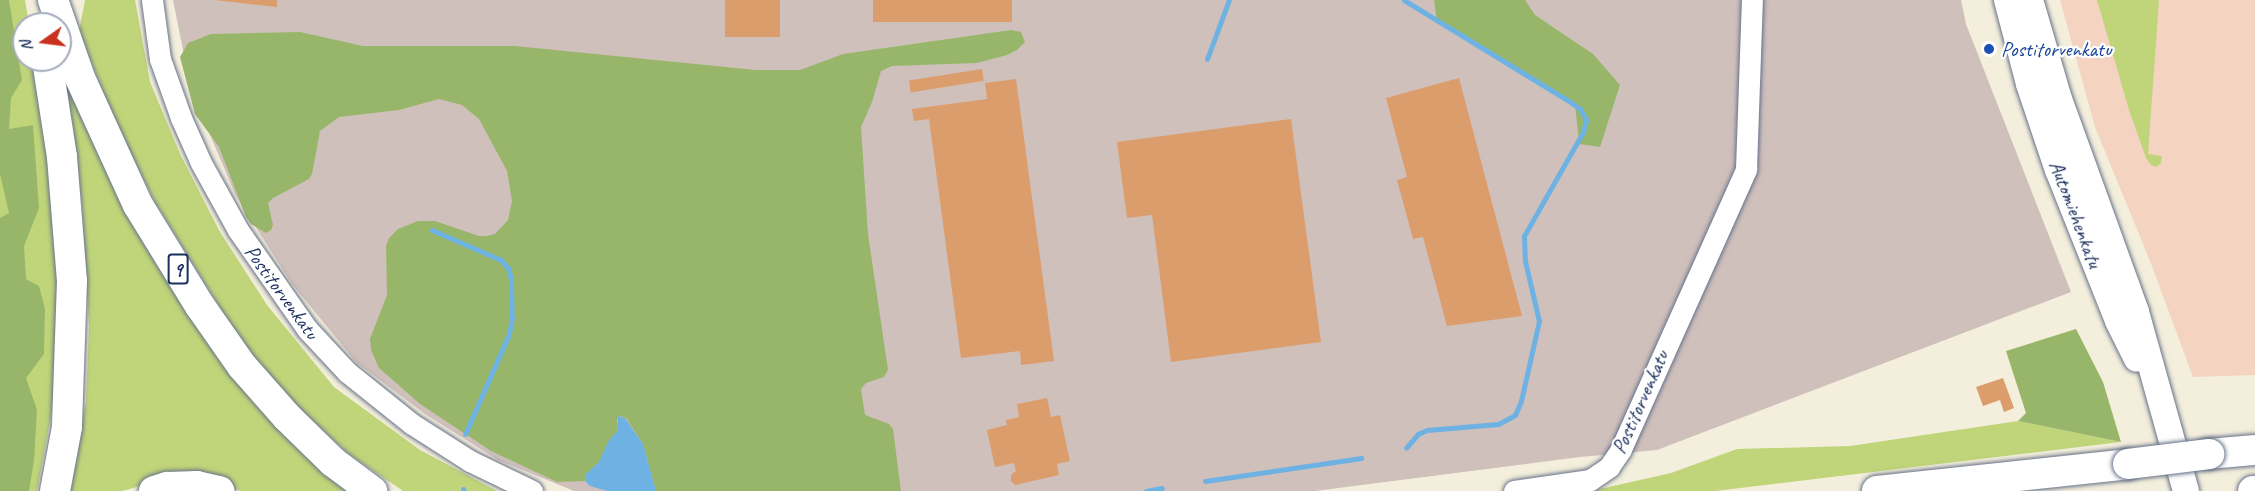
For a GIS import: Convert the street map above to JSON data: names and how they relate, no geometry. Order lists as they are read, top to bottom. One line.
{"streets":{"highway":["9"],"main road":["Automiehenkatu"],"street":["Postitorvenkatu"]},"places":["Postitorvenkatu"],"north":"left"}
